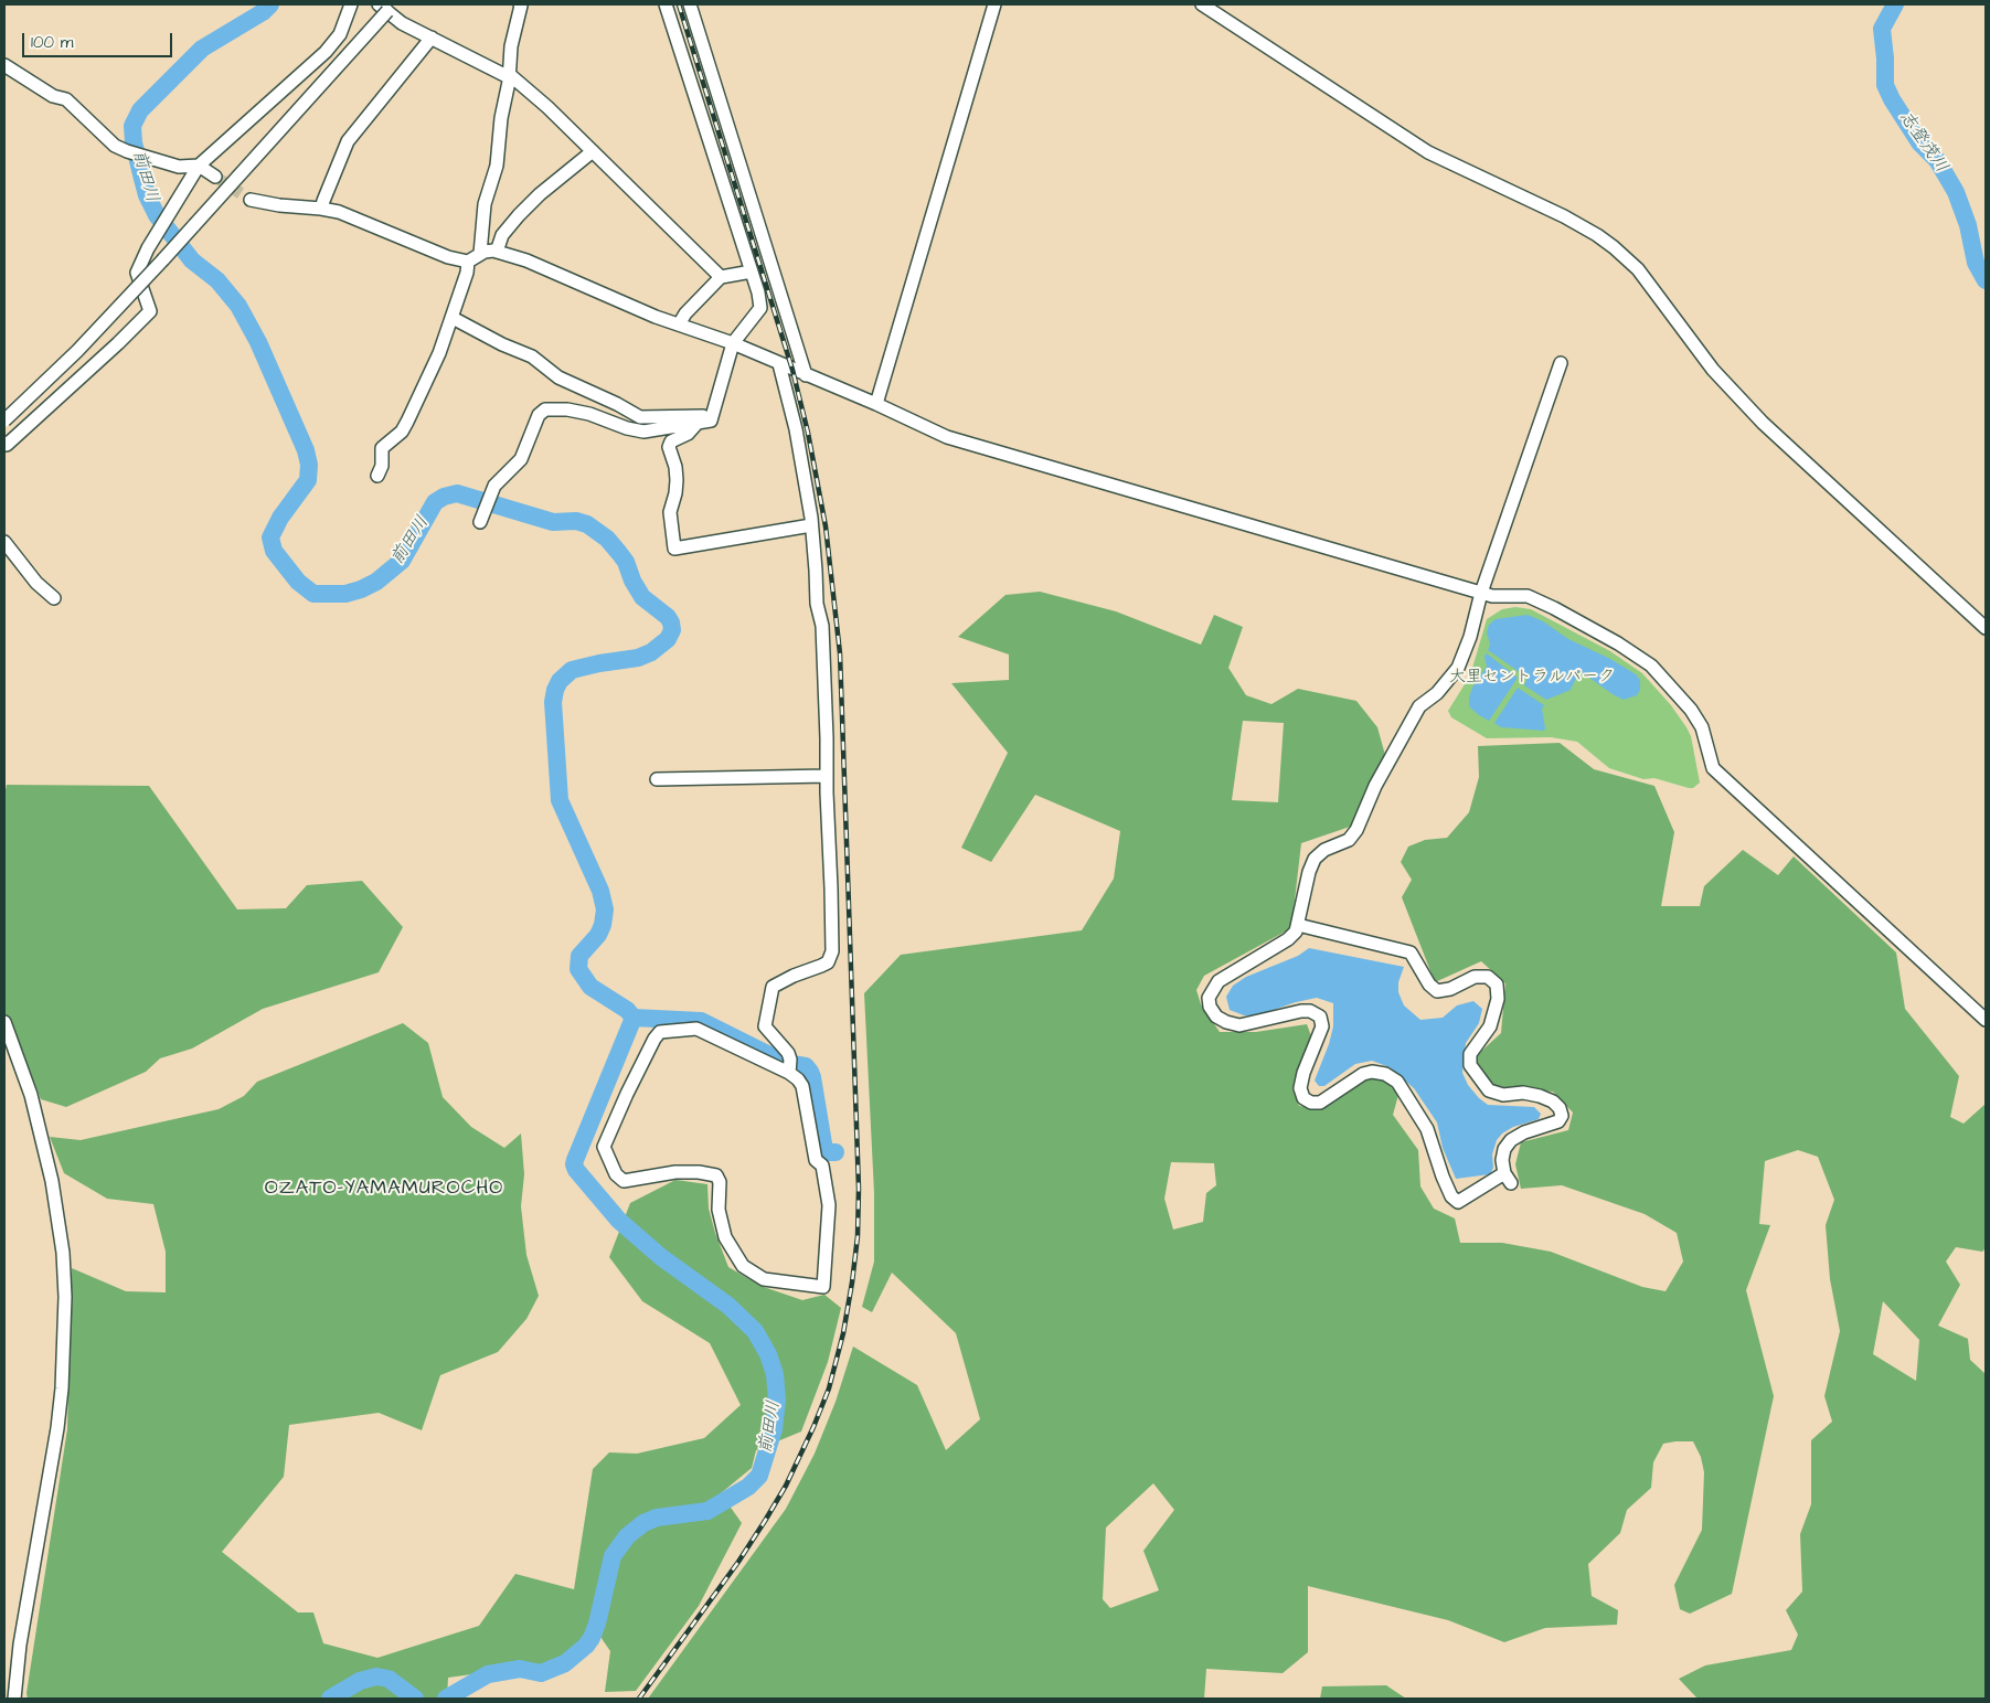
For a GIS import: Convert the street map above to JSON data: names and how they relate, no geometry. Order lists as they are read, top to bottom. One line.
{"districts":["OZATO-YAMAMUROCHO"],"water":["志登茂川","前田川"],"parks":["大里セントラルパーク"],"scale_bar":"100 m"}
